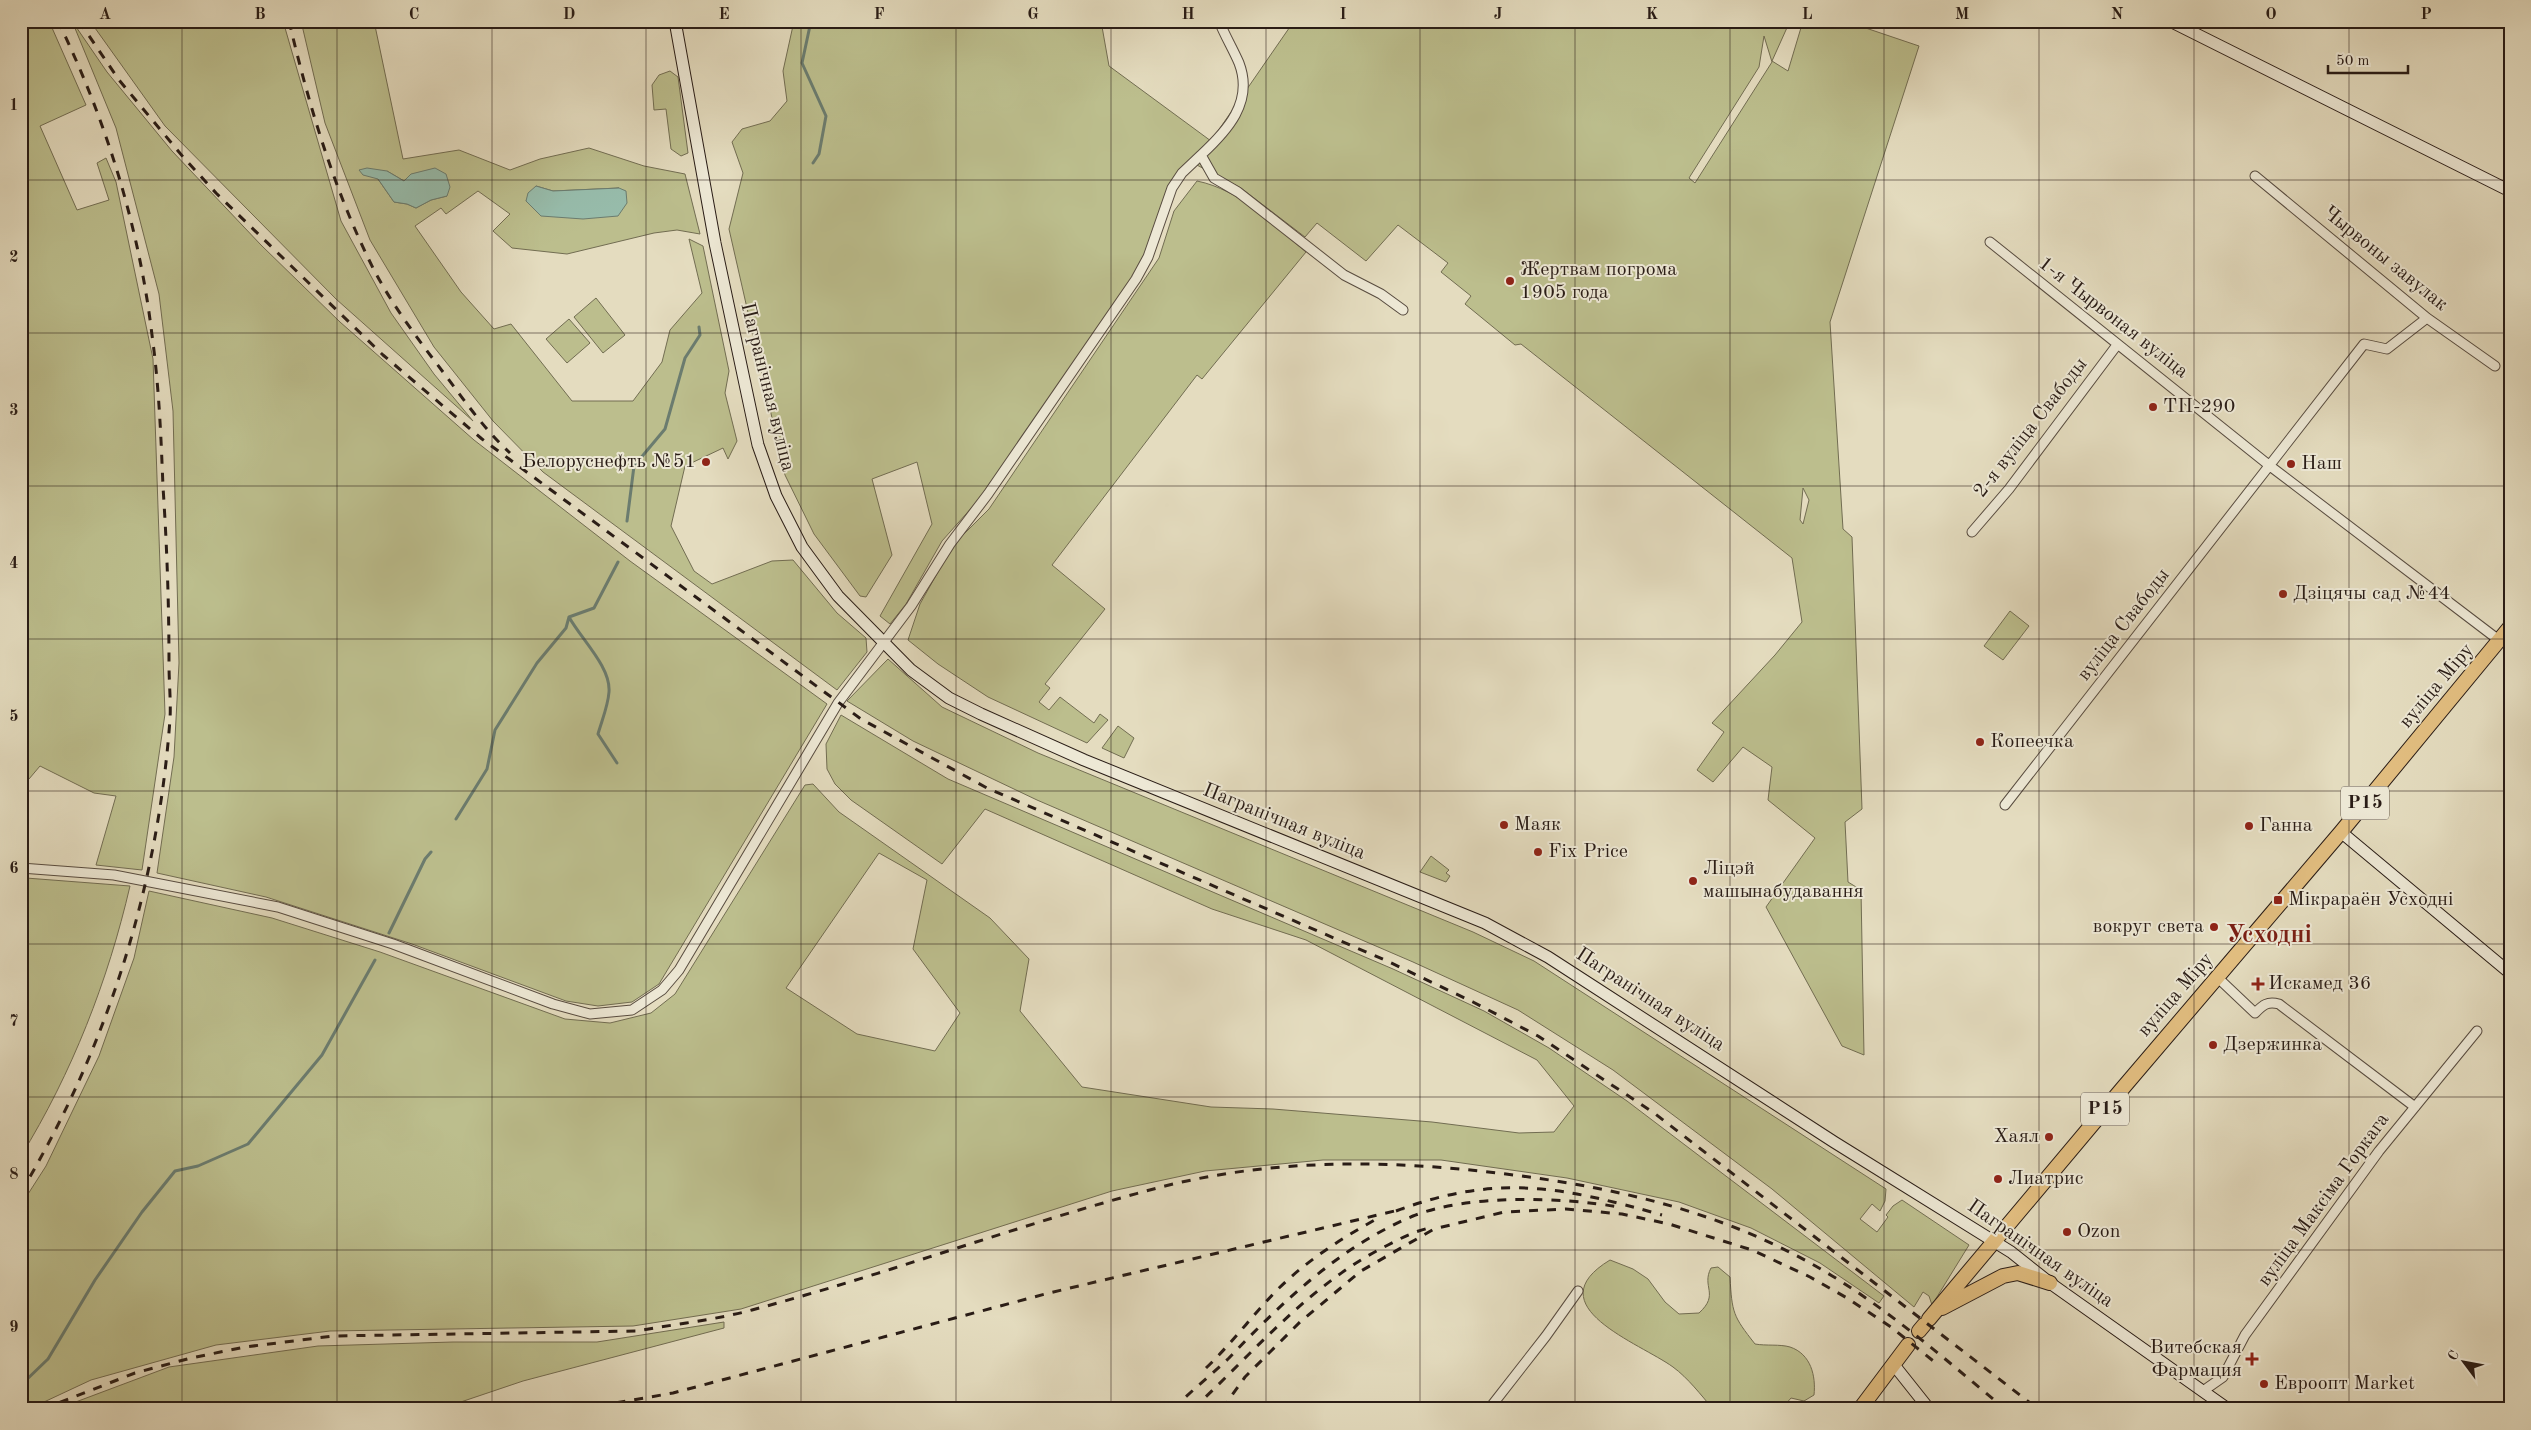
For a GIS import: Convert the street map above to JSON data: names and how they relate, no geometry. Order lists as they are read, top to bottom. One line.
{"streets":{"main road":["вуліца Міру","Р15"],"street":["Чырвоны завулак","1-я Чырвоная вуліца","Пагранічная вуліца","2-я вуліца Свабоды","вуліца Свабоды","вуліца Максіма Горкага"]},"crossings":[["Чырвоны завулак","вуліца Свабоды"],["1-я Чырвоная вуліца","2-я вуліца Свабоды"],["1-я Чырвоная вуліца","вуліца Свабоды"],["1-я Чырвоная вуліца","вуліца Міру"],["Пагранічная вуліца","вуліца Міру"],["Пагранічная вуліца","вуліца Максіма Горкага"]],"districts":["Усходні"],"places":{"other":["Жертвам погрома 1905 года","ТП-290","Белоруснефть №51","Наш","Дзіцячы сад №44","Копеечка","Маяк","Ганна","Fix Price","Ліцэй машынабудавання","вокруг света","Дзержинка","Хаял","Лиатрис","Ozon","Евроопт Market"],"transit":["Мікрараён Усходні"],"health":["Искамед 36","Витебская Фармация"]},"scale_bar":"50 m","north":"top left","grid":{"columns":["A","B","C","D","E","F","G","H","I","J","K","L","M","N","O","P"],"rows":["1","2","3","4","5","6","7","8","9"]}}
